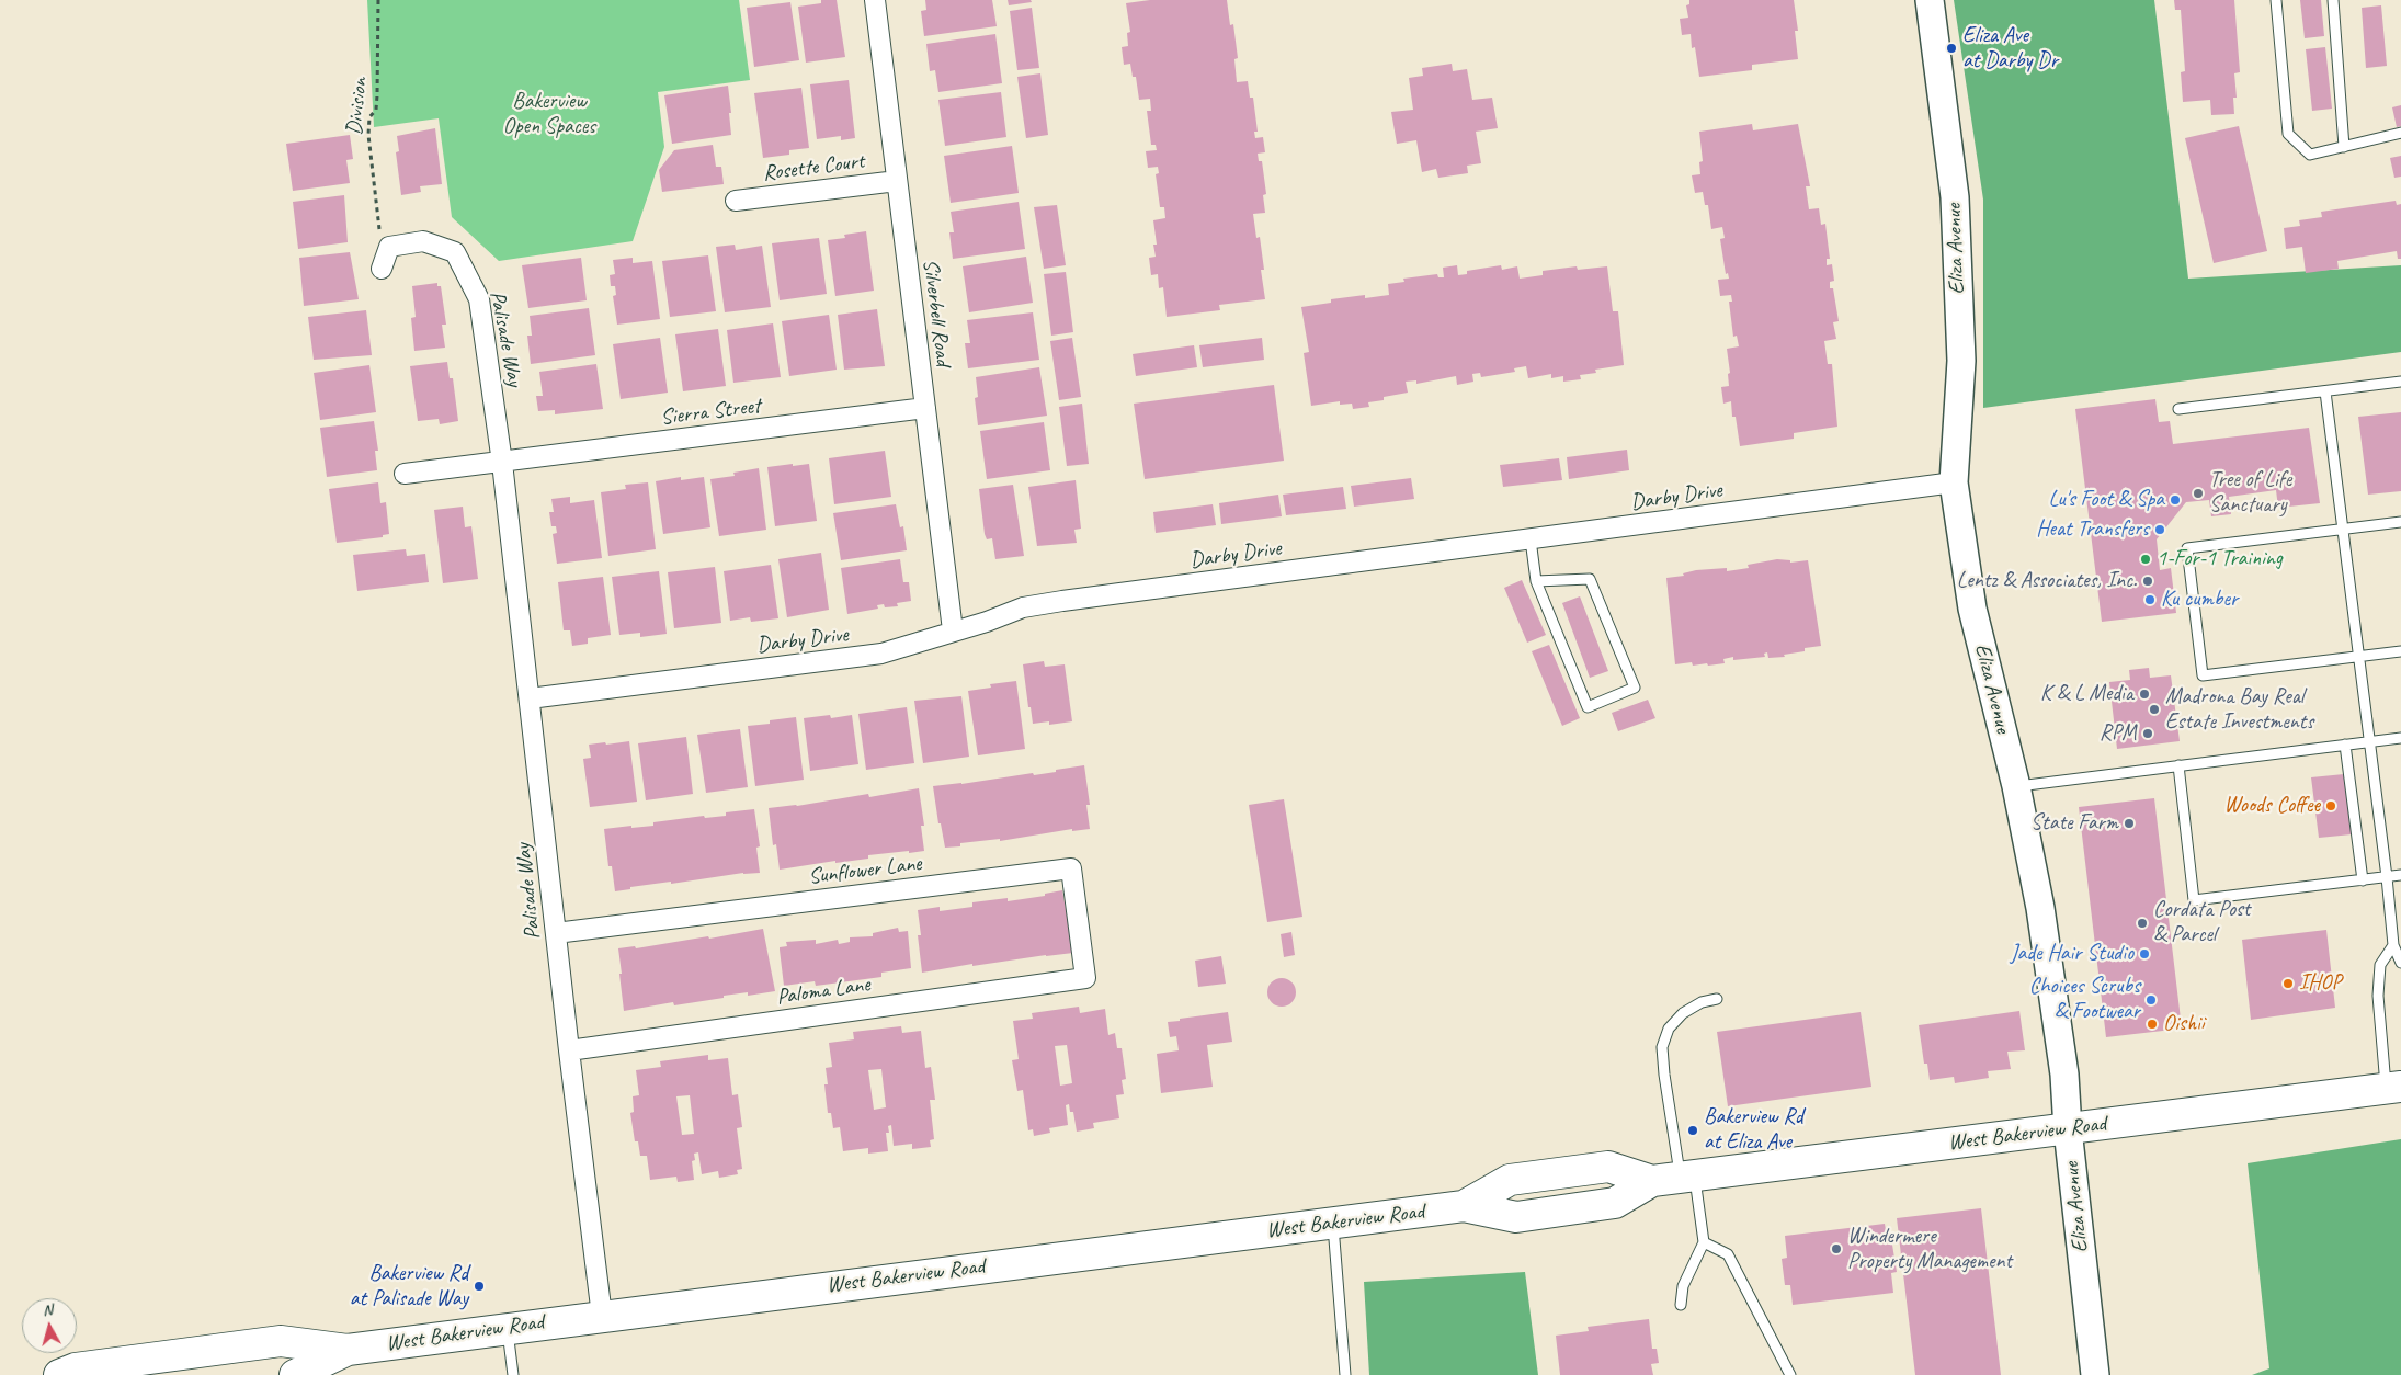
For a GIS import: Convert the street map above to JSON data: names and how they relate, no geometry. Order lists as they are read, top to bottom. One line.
{"streets":{"main road":["West Bakerview Road"],"street":["Rosette Court","Eliza Avenue","Silverbell Road","Palisade Way","Sierra Street","Darby Drive","Sunflower Lane","Paloma Lane"],"path":["Division"]},"crossings":[["Division","Palisade Way"],["Rosette Court","Silverbell Road"],["Eliza Avenue","Darby Drive"],["Eliza Avenue","West Bakerview Road"],["Silverbell Road","Sierra Street"],["Silverbell Road","Darby Drive"],["Palisade Way","Sierra Street"],["Palisade Way","Darby Drive"],["Palisade Way","Sunflower Lane"],["Palisade Way","Paloma Lane"],["Palisade Way","West Bakerview Road"],["Sunflower Lane","Paloma Lane"]],"parks":["Bakerview Open Spaces"],"places":["Eliza Ave at Darby Dr","Tree of Life Sanctuary","Lu's Foot & Spa","Heat Transfers","1-For-1 Training","Lentz & Associates, Inc.","Ku cumber","K & L Media","Madrona Bay Real Estate Investments","RPM","Woods Coffee","State Farm","Cordata Post & Parcel","Jade Hair Studio","IHOP","Choices Scrubs & Footwear","Oishii","Bakerview Rd at Eliza Ave","Windermere Property Management","Bakerview Rd at Palisade Way"],"north":"top"}
